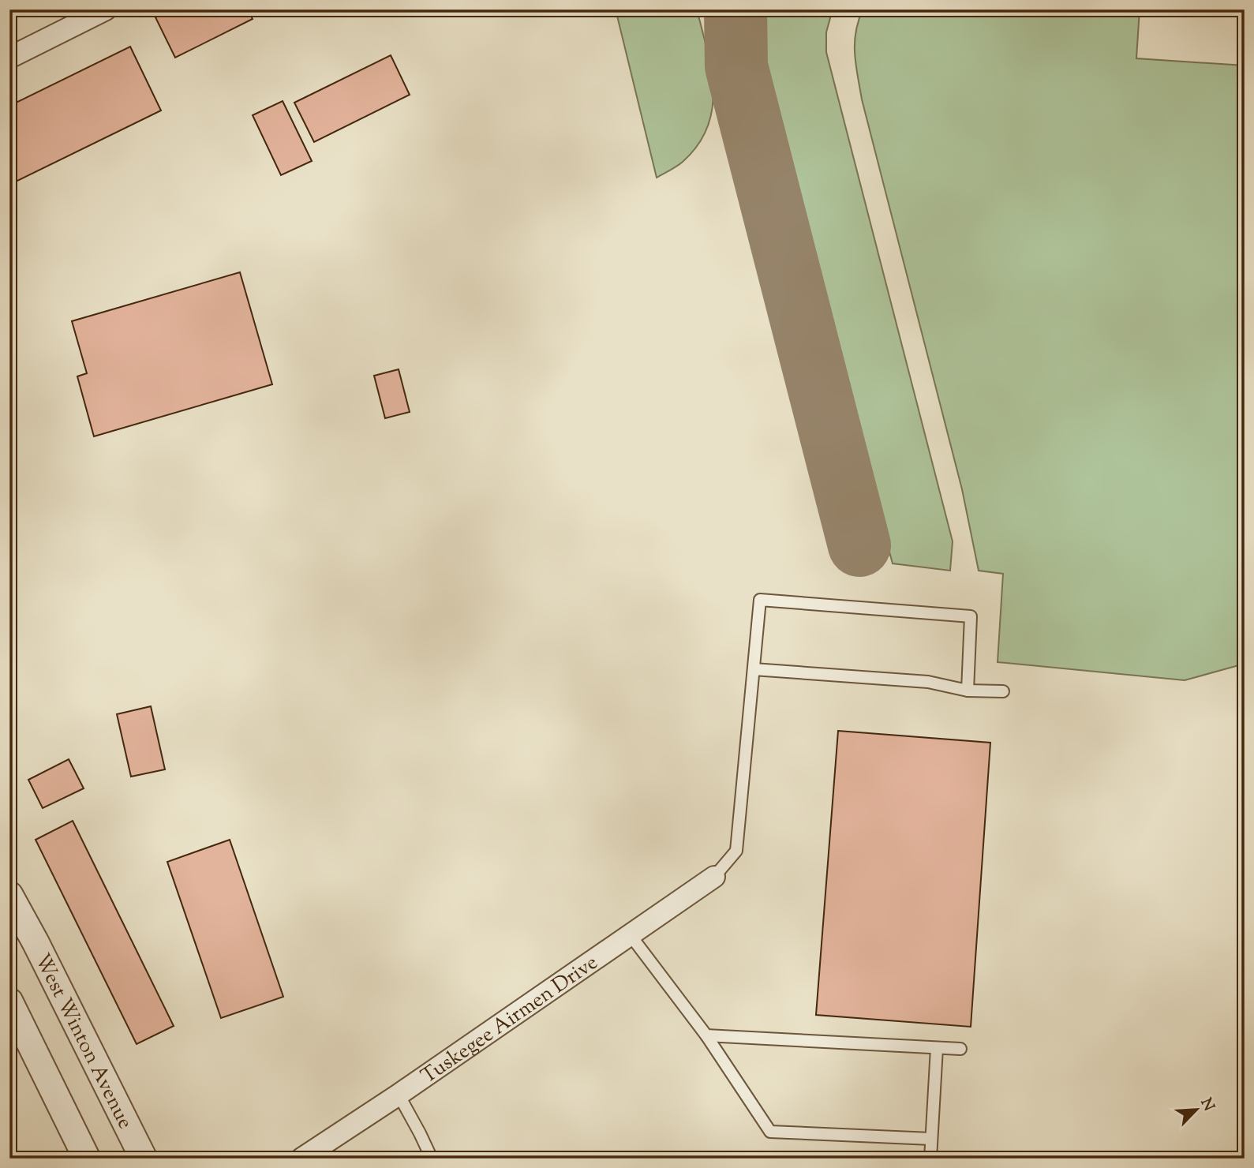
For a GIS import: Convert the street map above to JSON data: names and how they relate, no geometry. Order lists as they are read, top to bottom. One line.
{"streets":{"street":["Tuskegee Airmen Drive","West Winton Avenue"]},"north":"top right"}
